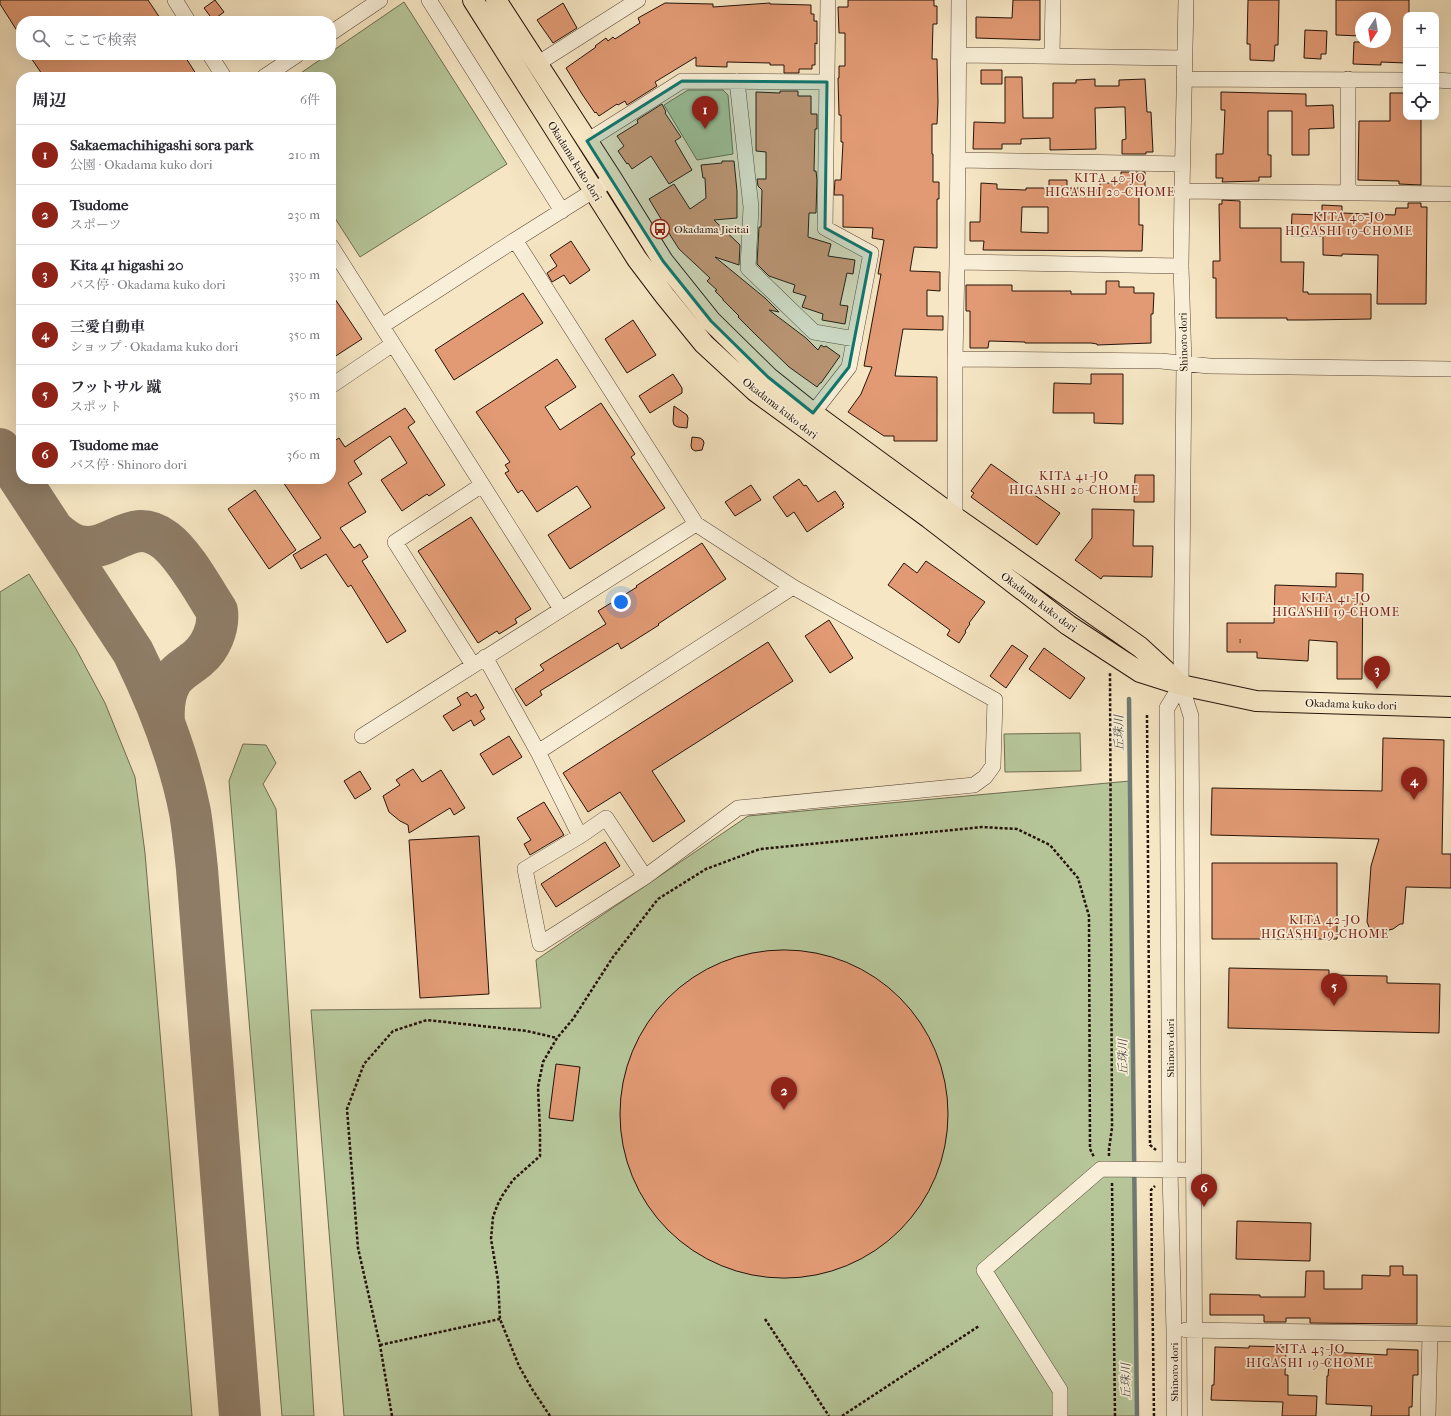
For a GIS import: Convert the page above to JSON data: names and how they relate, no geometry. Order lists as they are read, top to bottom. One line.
{"streets":{"main road":["Okadama kuko dori"],"street":["Shinoro dori"]},"crossings":[["Okadama kuko dori","Shinoro dori"]],"districts":["KITA 40-JO HIGASHI 20-CHOME","KITA 40-JO HIGASHI 19-CHOME","KITA 41-JO HIGASHI 20-CHOME","KITA 41-JO HIGASHI 19-CHOME","KITA 42-JO HIGASHI 19-CHOME","KITA 43-JO HIGASHI 19-CHOME"],"water":["丘珠川"],"places":{"bus stop":["Okadama Jieitai"]},"house_numbers":["1"],"north":"bottom","page":{"map_buttons":["+","−"],"search":"ここで検索","heading":["周辺","6件"],"pins":["1","3","4","5","2","6"],"list":[{"mark":"1","name":"Sakaemachihigashi sora park","note":"公園 · Okadama kuko dori","value":"210 m"},{"mark":"2","name":"Tsudome","note":"スポーツ","value":"230 m"},{"mark":"3","name":"Kita 41 higashi 20","note":"バス停 · Okadama kuko dori","value":"330 m"},{"mark":"4","name":"三愛自動車","note":"ショップ · Okadama kuko dori","value":"350 m"},{"mark":"5","name":"フットサル 蹴","note":"スポット","value":"350 m"},{"mark":"6","name":"Tsudome mae","note":"バス停 · Shinoro dori","value":"360 m"}]}}
